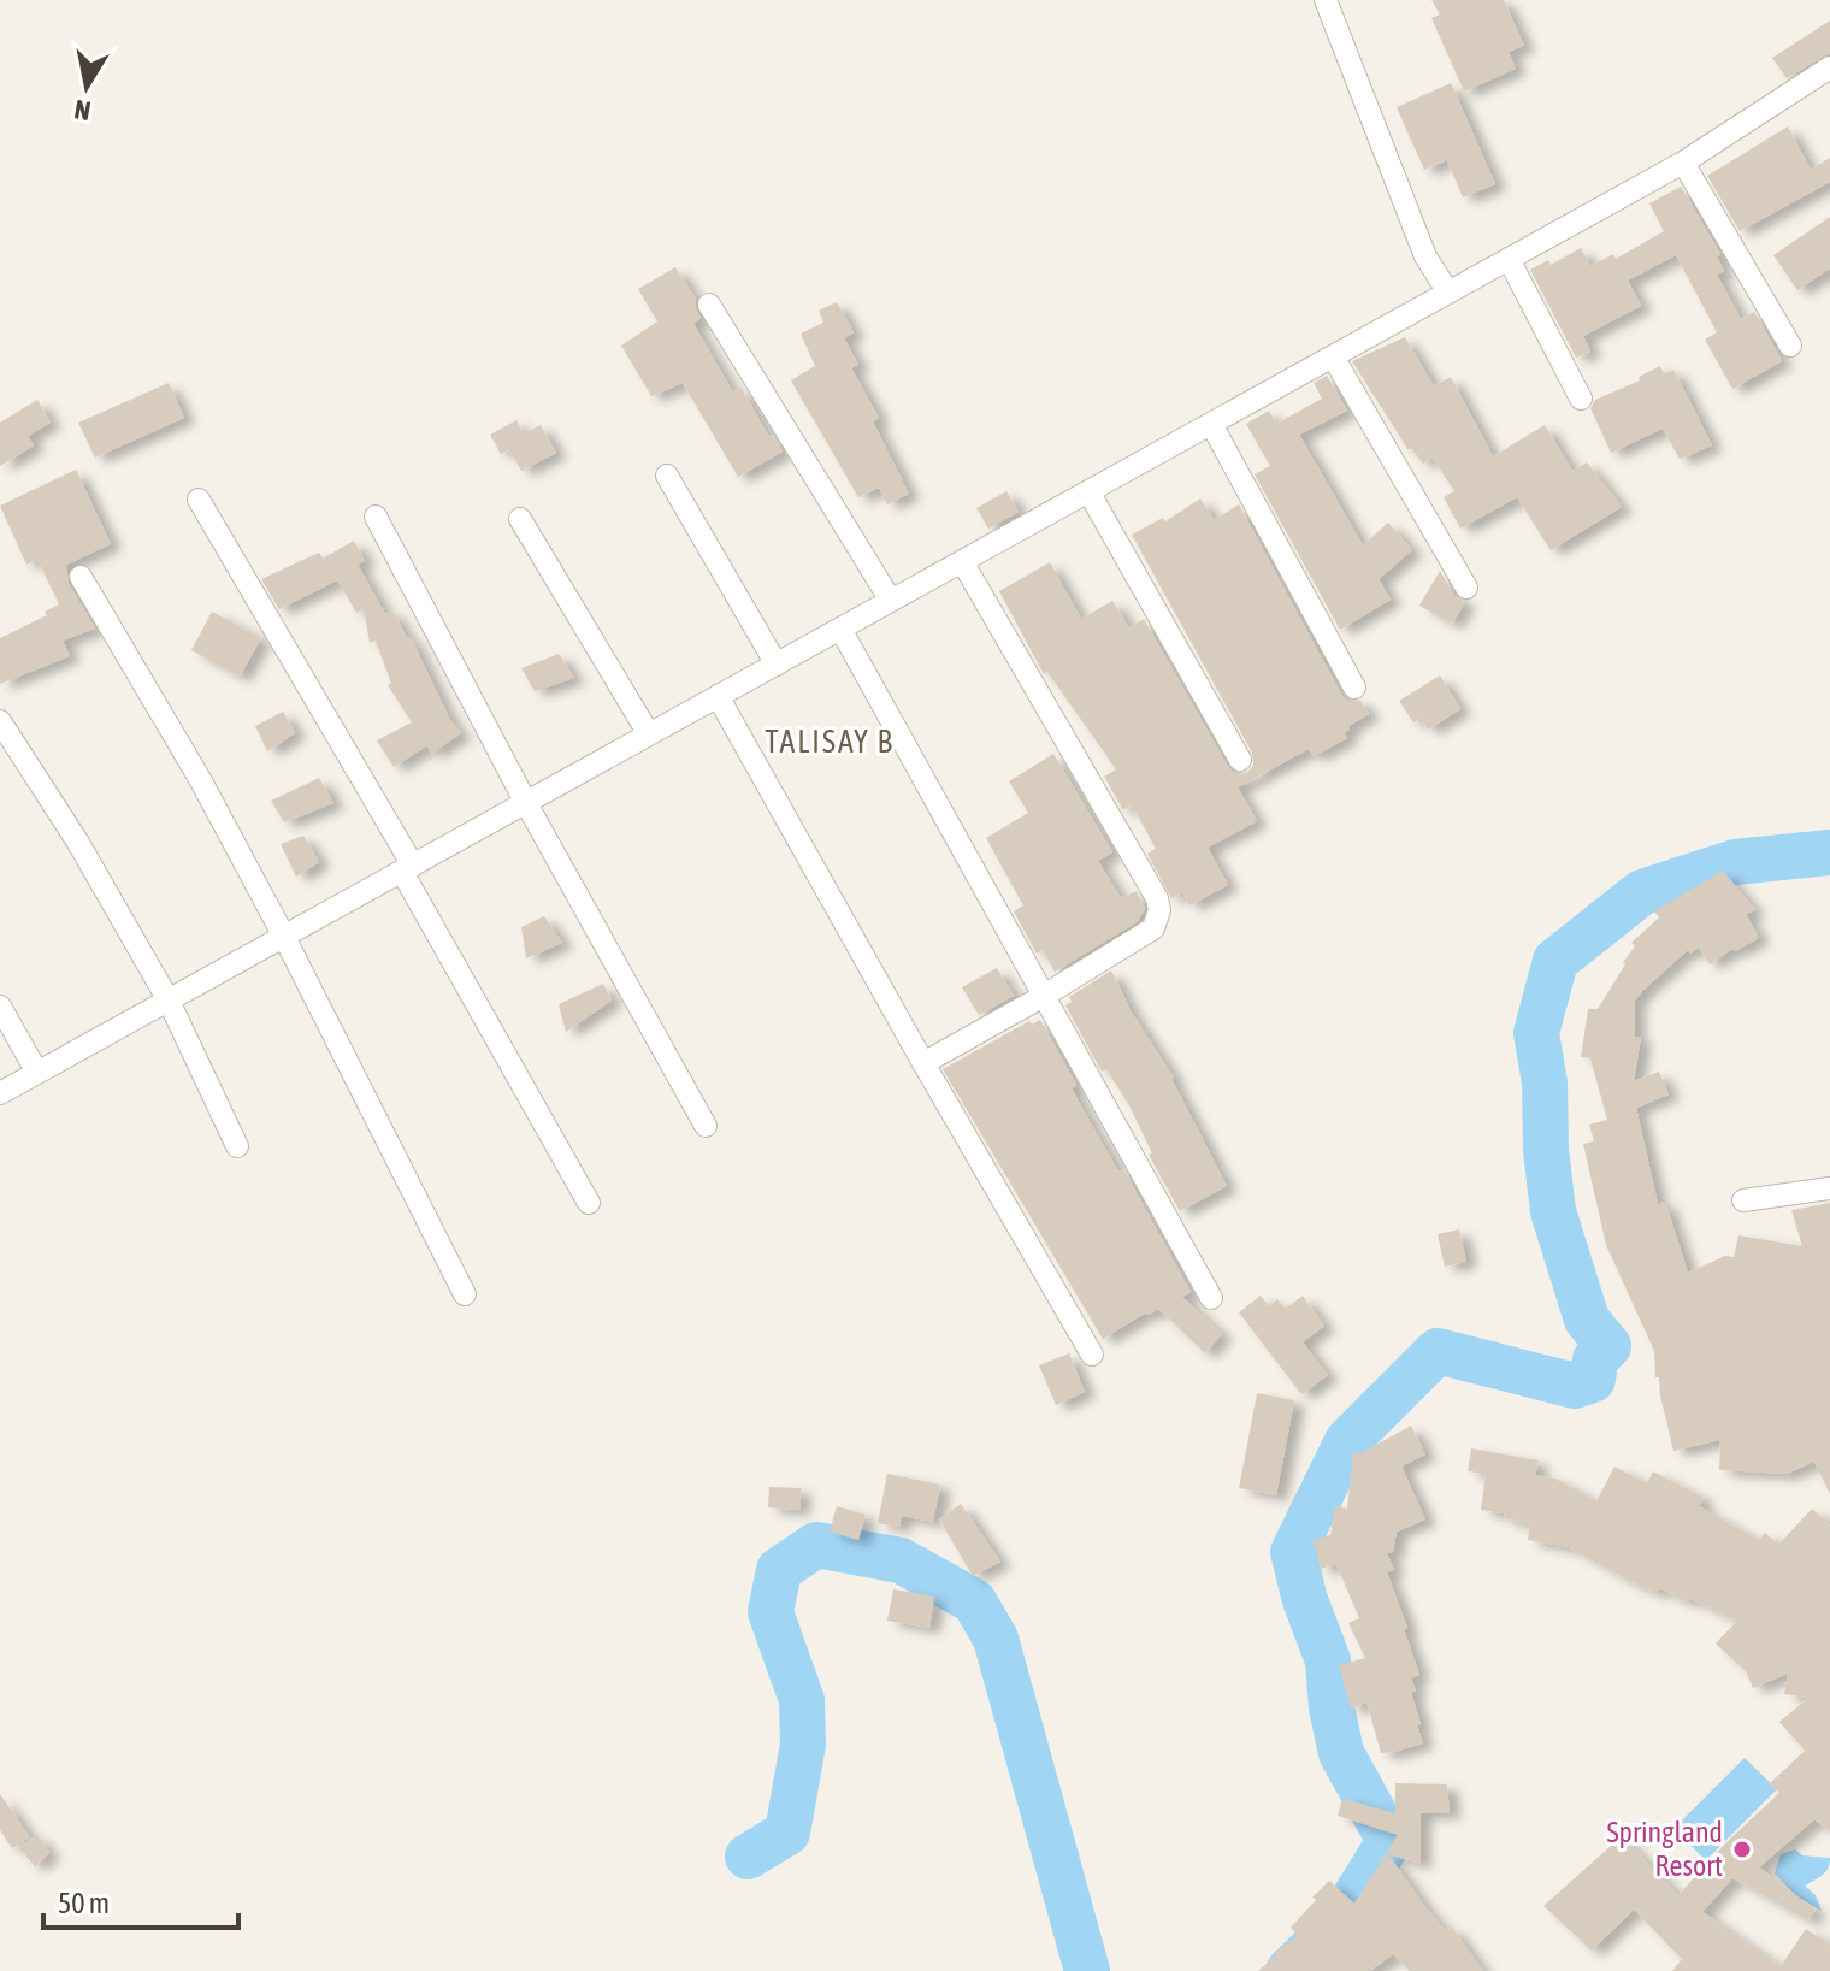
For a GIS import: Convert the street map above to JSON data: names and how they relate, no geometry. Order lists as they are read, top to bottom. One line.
{"districts":["TALISAY B"],"places":["Springland Resort"],"scale_bar":"50 m","north":"bottom"}
